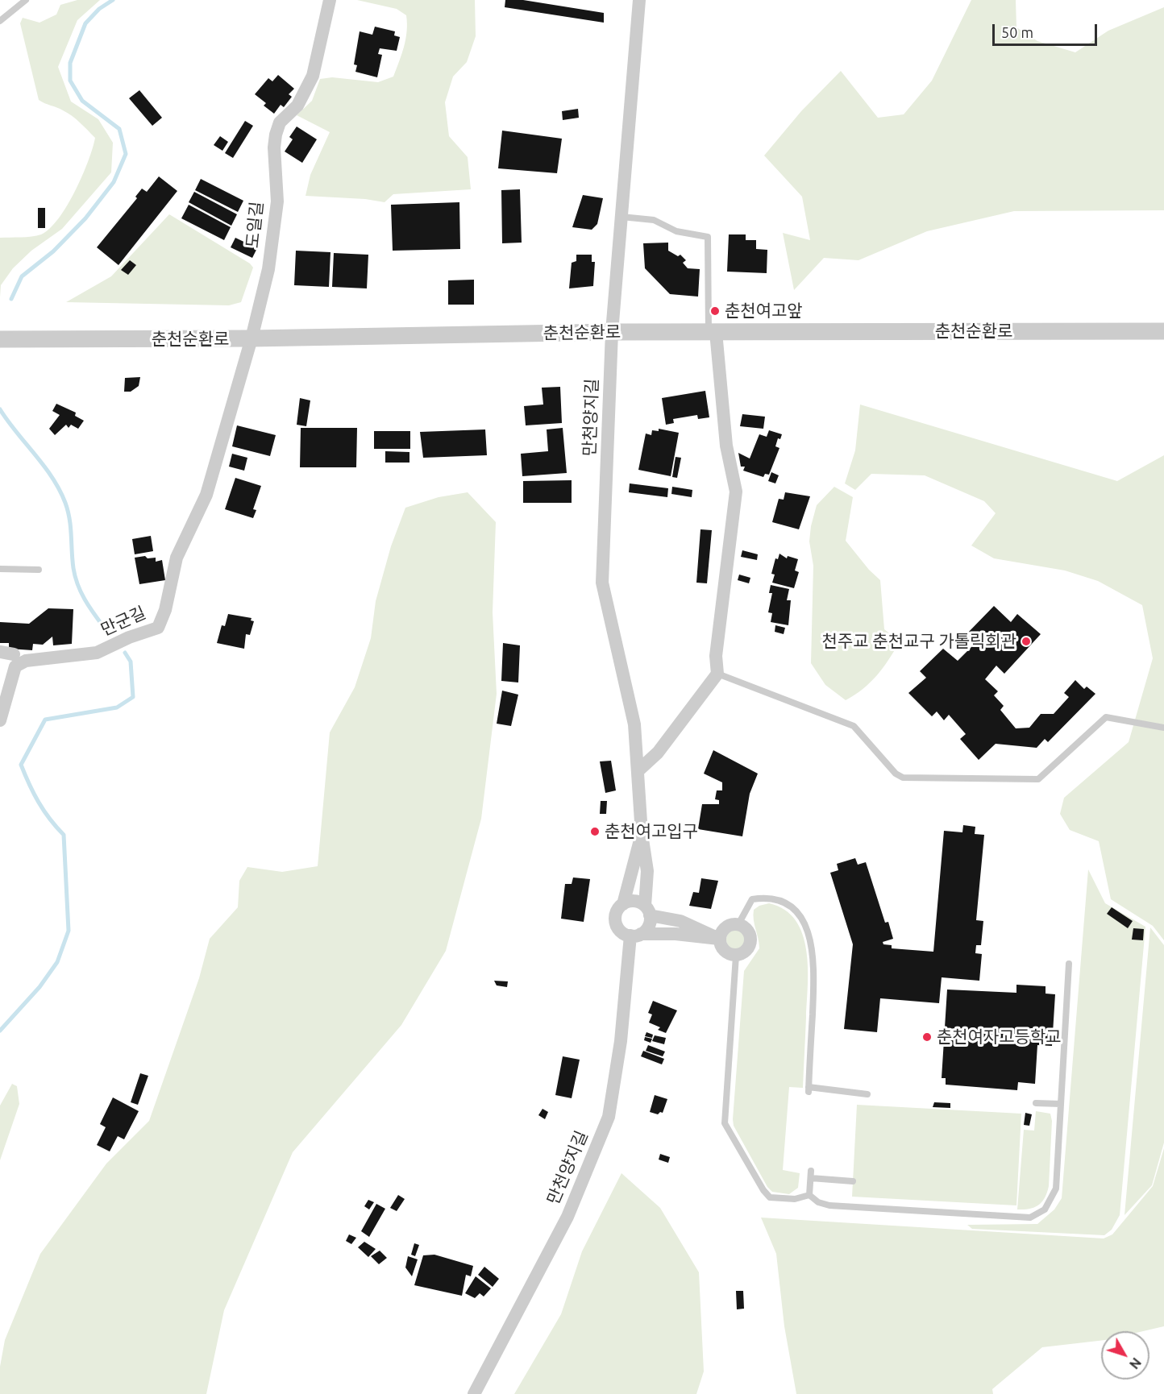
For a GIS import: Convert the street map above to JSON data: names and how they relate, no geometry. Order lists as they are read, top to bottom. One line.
{"streets":{"street":["도일길","춘천순환로","만천양지길","만군길"]},"crossings":[["도일길","춘천순환로"],["도일길","만군길"],["춘천순환로","만천양지길"]],"places":["춘천여고앞","천주교 춘천교구 가톨릭회관","춘천여고입구","춘천여자고등학교"],"scale_bar":"50 m","north":"bottom right"}
